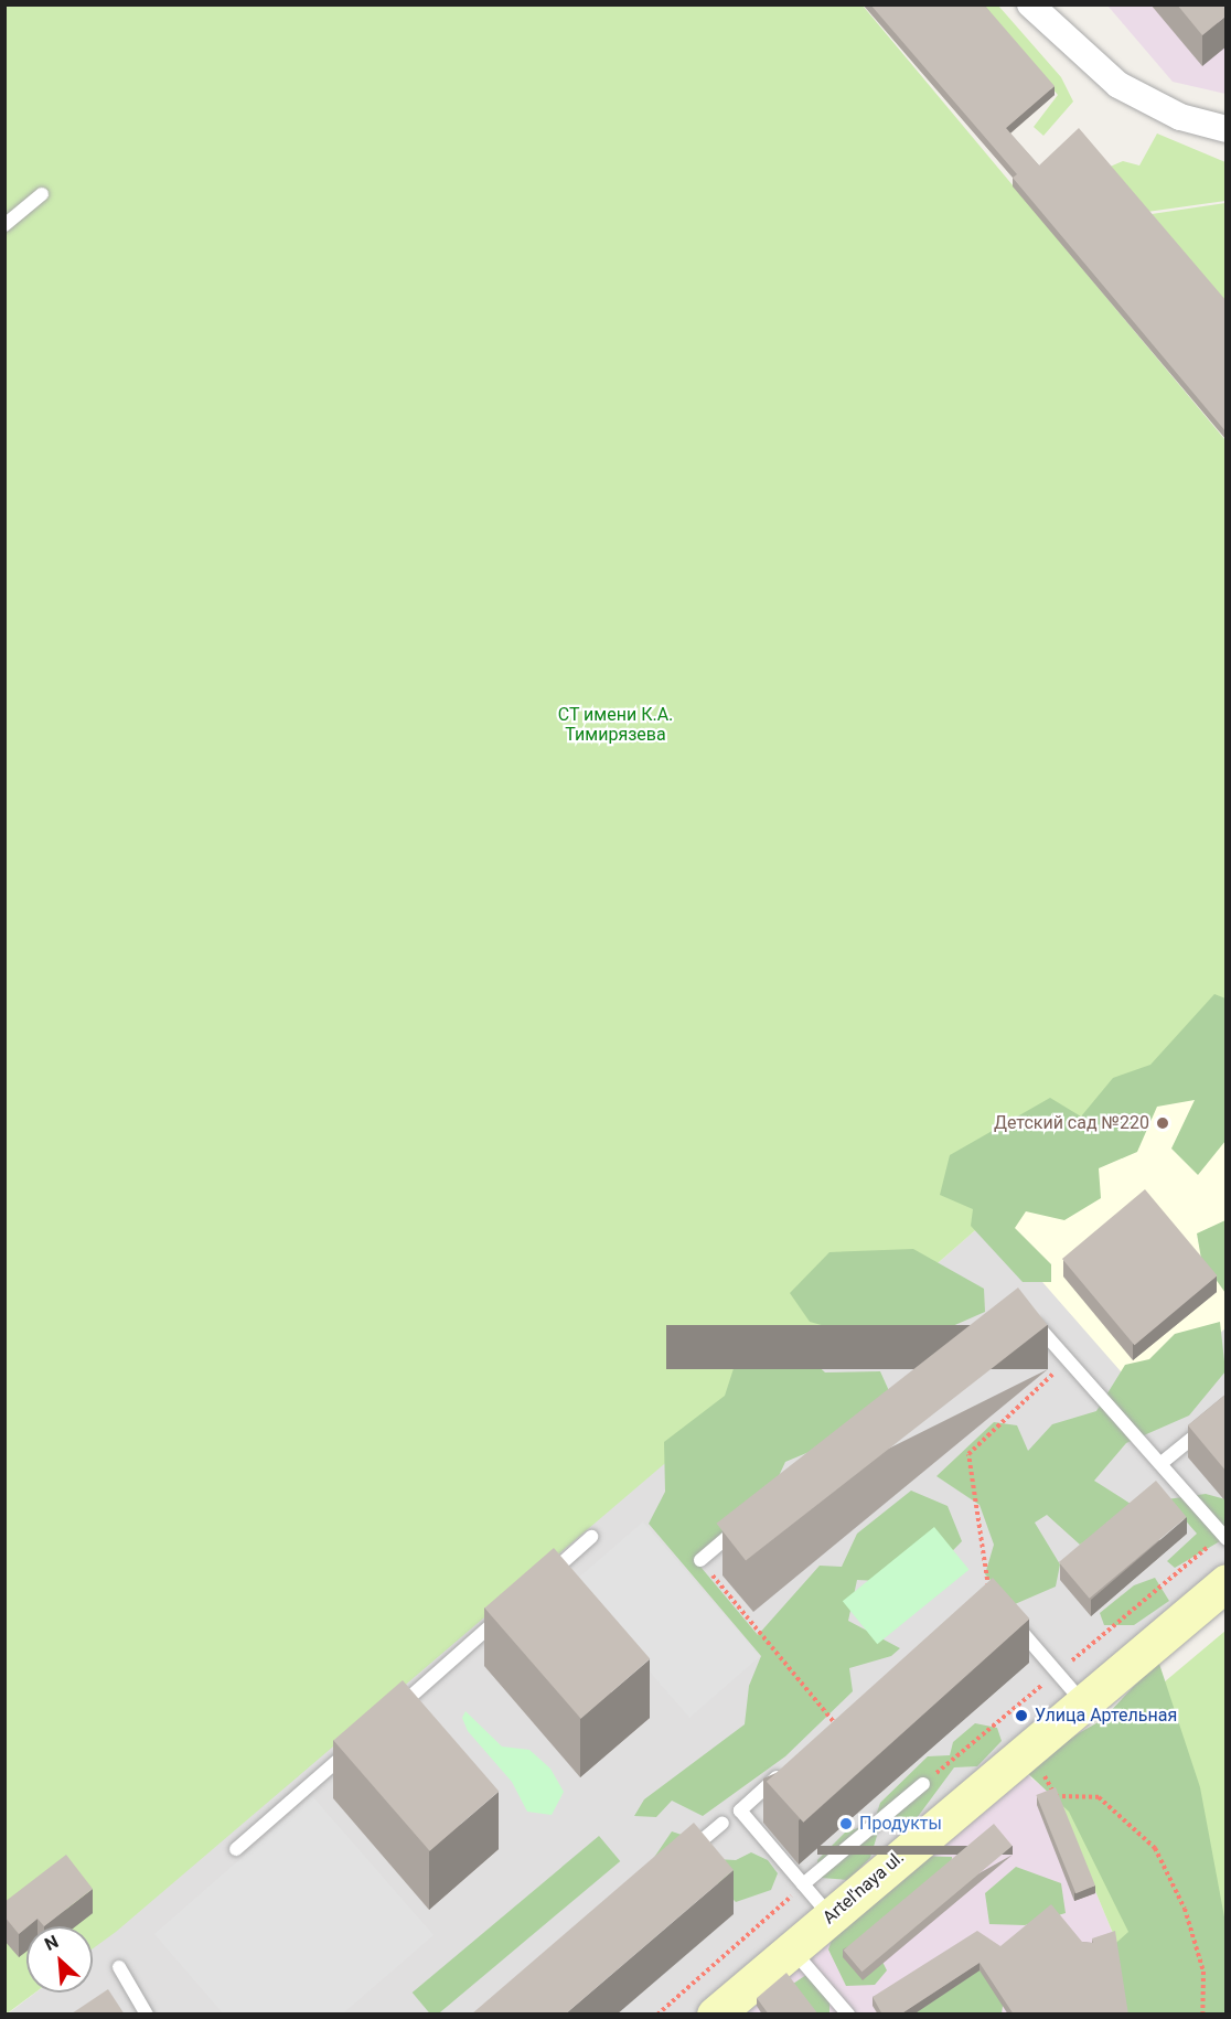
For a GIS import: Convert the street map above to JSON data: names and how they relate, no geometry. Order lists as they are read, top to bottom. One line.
{"streets":{"street":["Artel'naya ul."]},"parks":["СТ имени К.А. Тимирязева"],"places":["Детский сад №220","Улица Артельная","Продукты"],"north":"top left"}
